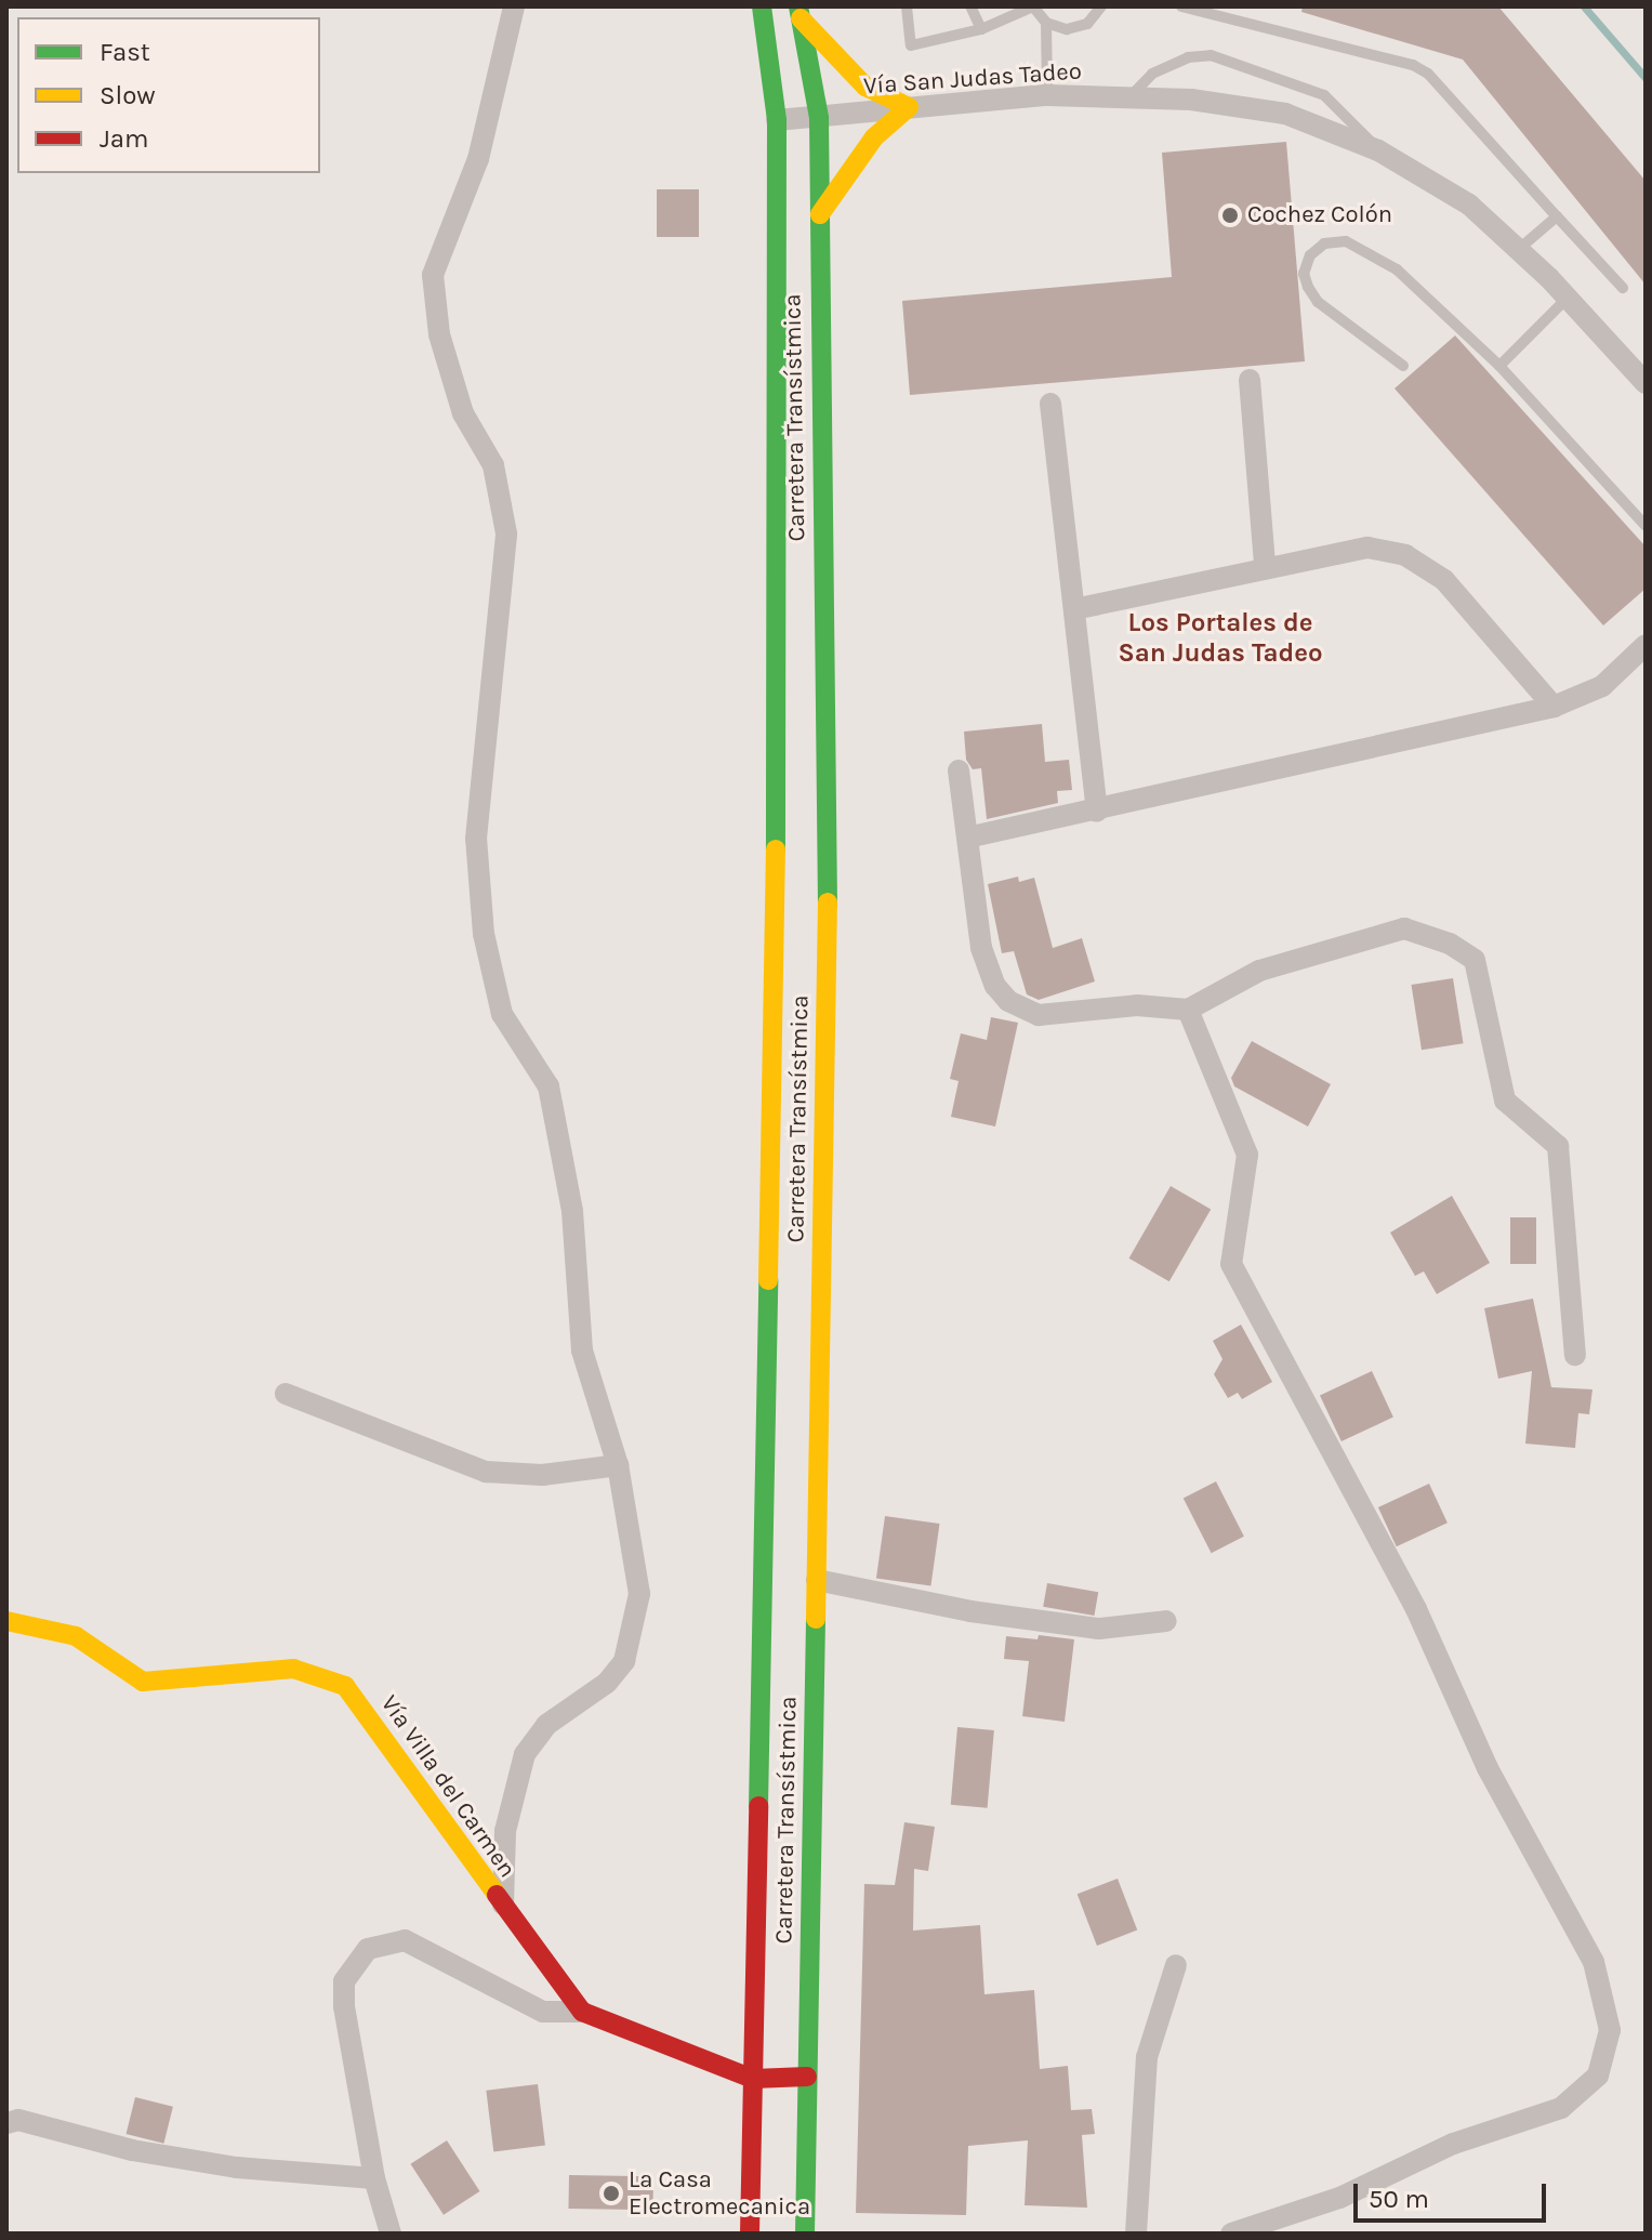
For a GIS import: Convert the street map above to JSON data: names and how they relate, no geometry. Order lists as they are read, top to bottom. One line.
{"streets":{"main road":["Carretera Transístmica","Vía Villa del Carmen"],"street":["Vía San Judas Tadeo"]},"crossings":[["Vía San Judas Tadeo","Carretera Transístmica"]],"districts":["Los Portales de San Judas Tadeo"],"places":["Cochez Colón","La Casa Electromecanica"],"legend":["Fast","Slow","Jam"],"scale_bar":"50 m"}
